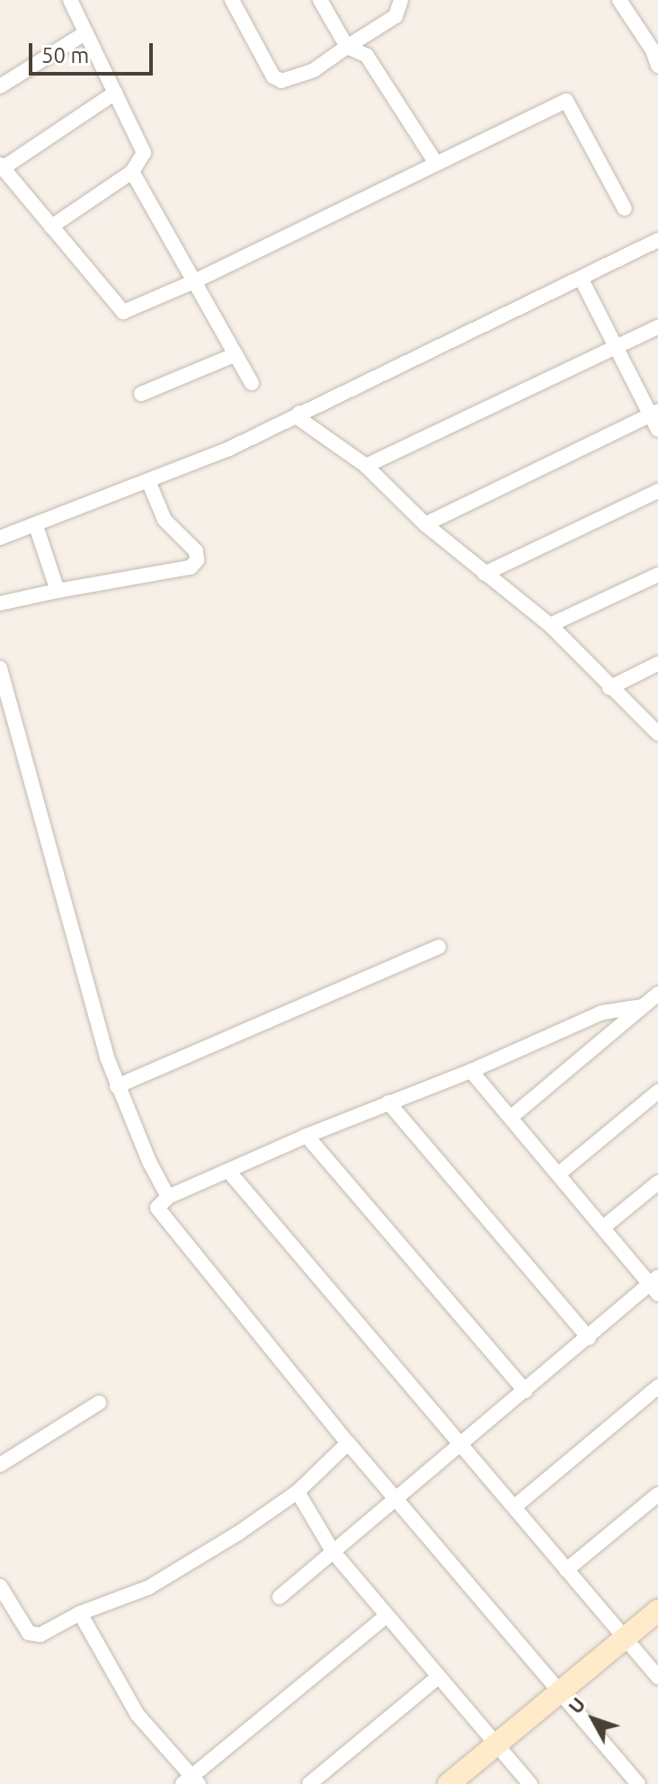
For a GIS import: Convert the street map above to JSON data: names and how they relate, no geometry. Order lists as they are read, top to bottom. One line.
{"scale_bar":"50 m","north":"top left"}
